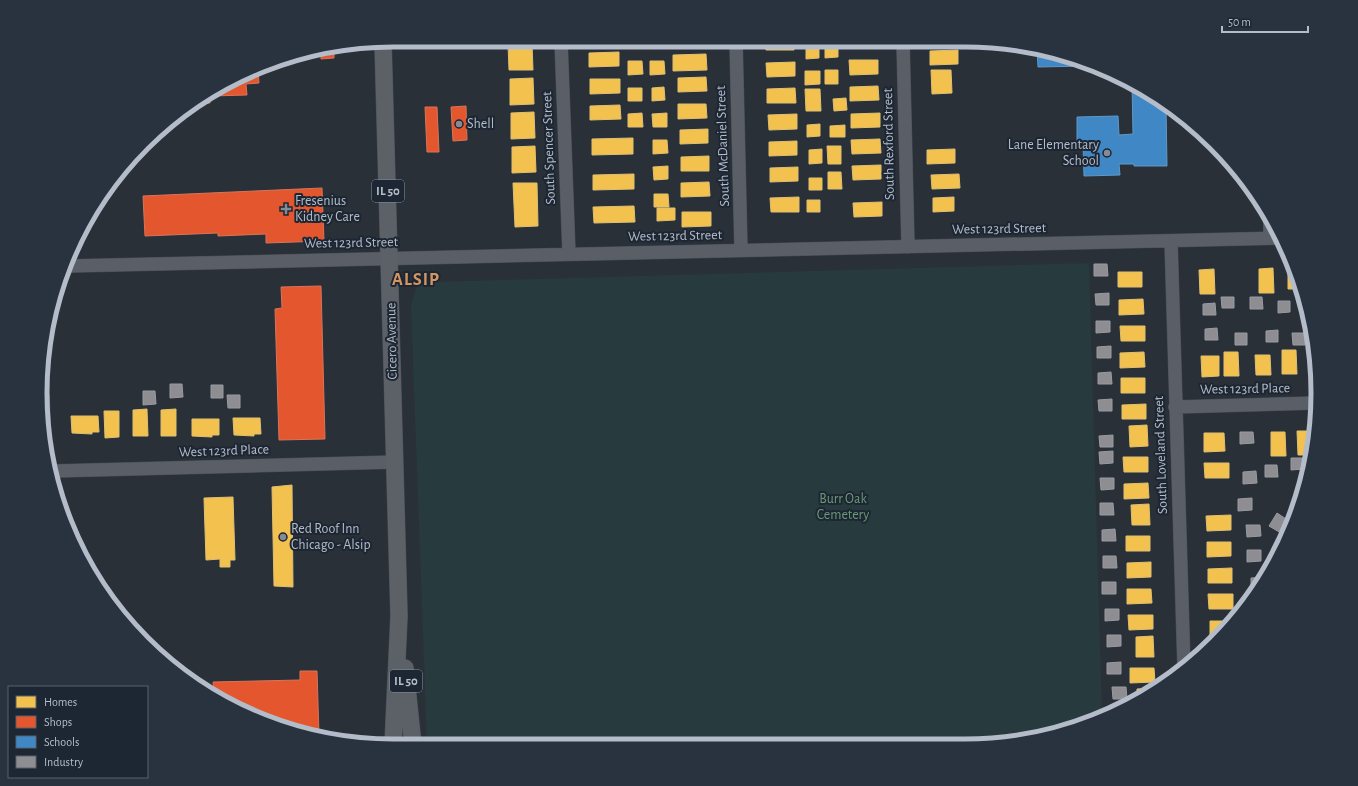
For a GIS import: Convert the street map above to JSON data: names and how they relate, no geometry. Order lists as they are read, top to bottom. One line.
{"streets":{"main road":["IL 50","Cicero Avenue"],"street":["South Rexford Street","South McDaniel Street","South Spencer Street","West 123rd Street","West 123rd Place","South Loveland Street"]},"crossings":[["South Rexford Street","West 123rd Street"],["South McDaniel Street","West 123rd Street"],["South Spencer Street","West 123rd Street"],["West 123rd Street","Cicero Avenue"],["West 123rd Street","South Loveland Street"],["Cicero Avenue","West 123rd Place"],["West 123rd Place","South Loveland Street"]],"districts":["ALSIP"],"parks":["Burr Oak Cemetery"],"places":{"other":["Shell","Lane Elementary School","Red Roof Inn Chicago - Alsip"],"health":["Fresenius Kidney Care"]},"legend":["Homes","Shops","Schools","Industry"],"scale_bar":"50 m"}
